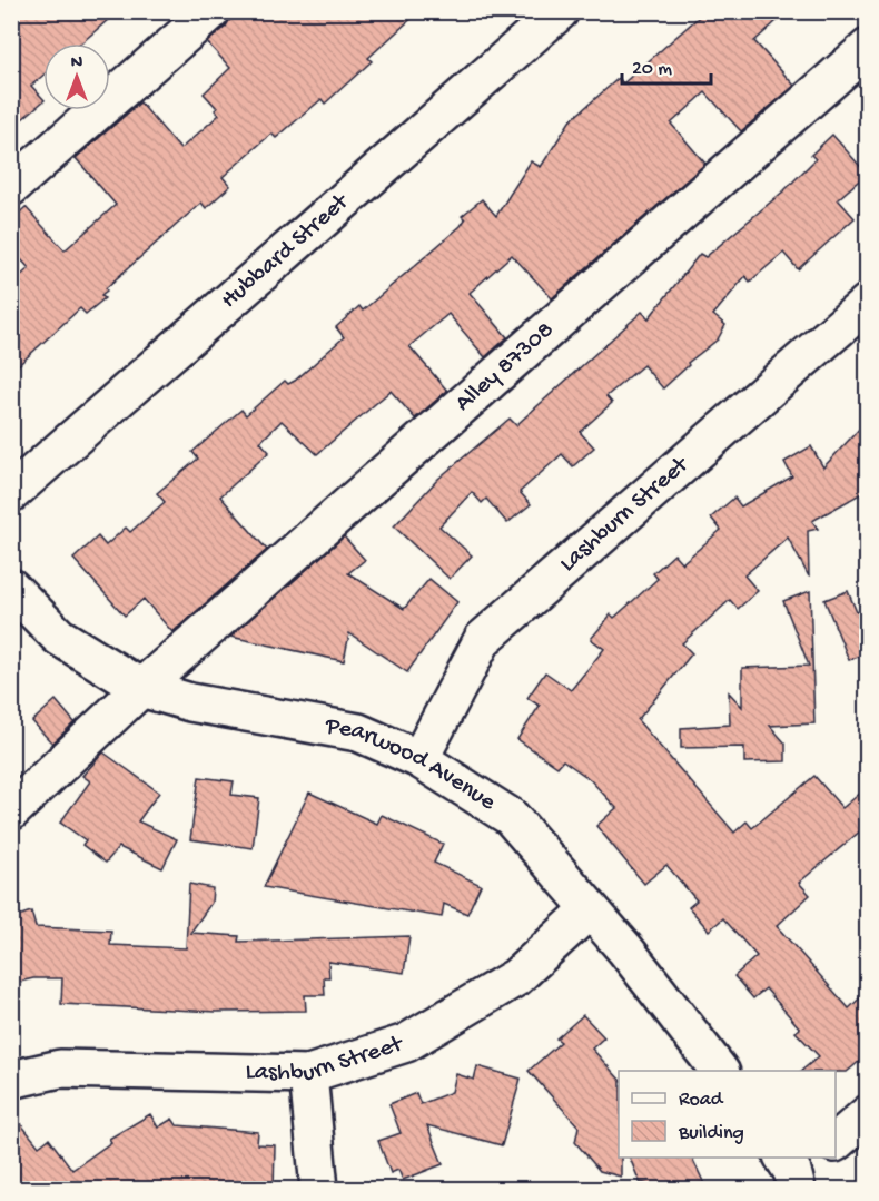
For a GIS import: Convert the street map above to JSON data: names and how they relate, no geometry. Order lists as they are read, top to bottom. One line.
{"streets":{"street":["Hubbard Street","Alley 87308","Lashburn Street","Pearwood Avenue"]},"crossings":[["Alley 87308","Pearwood Avenue"],["Lashburn Street","Pearwood Avenue"]],"legend":["Road","Building"],"scale_bar":"20 m","north":"top"}
